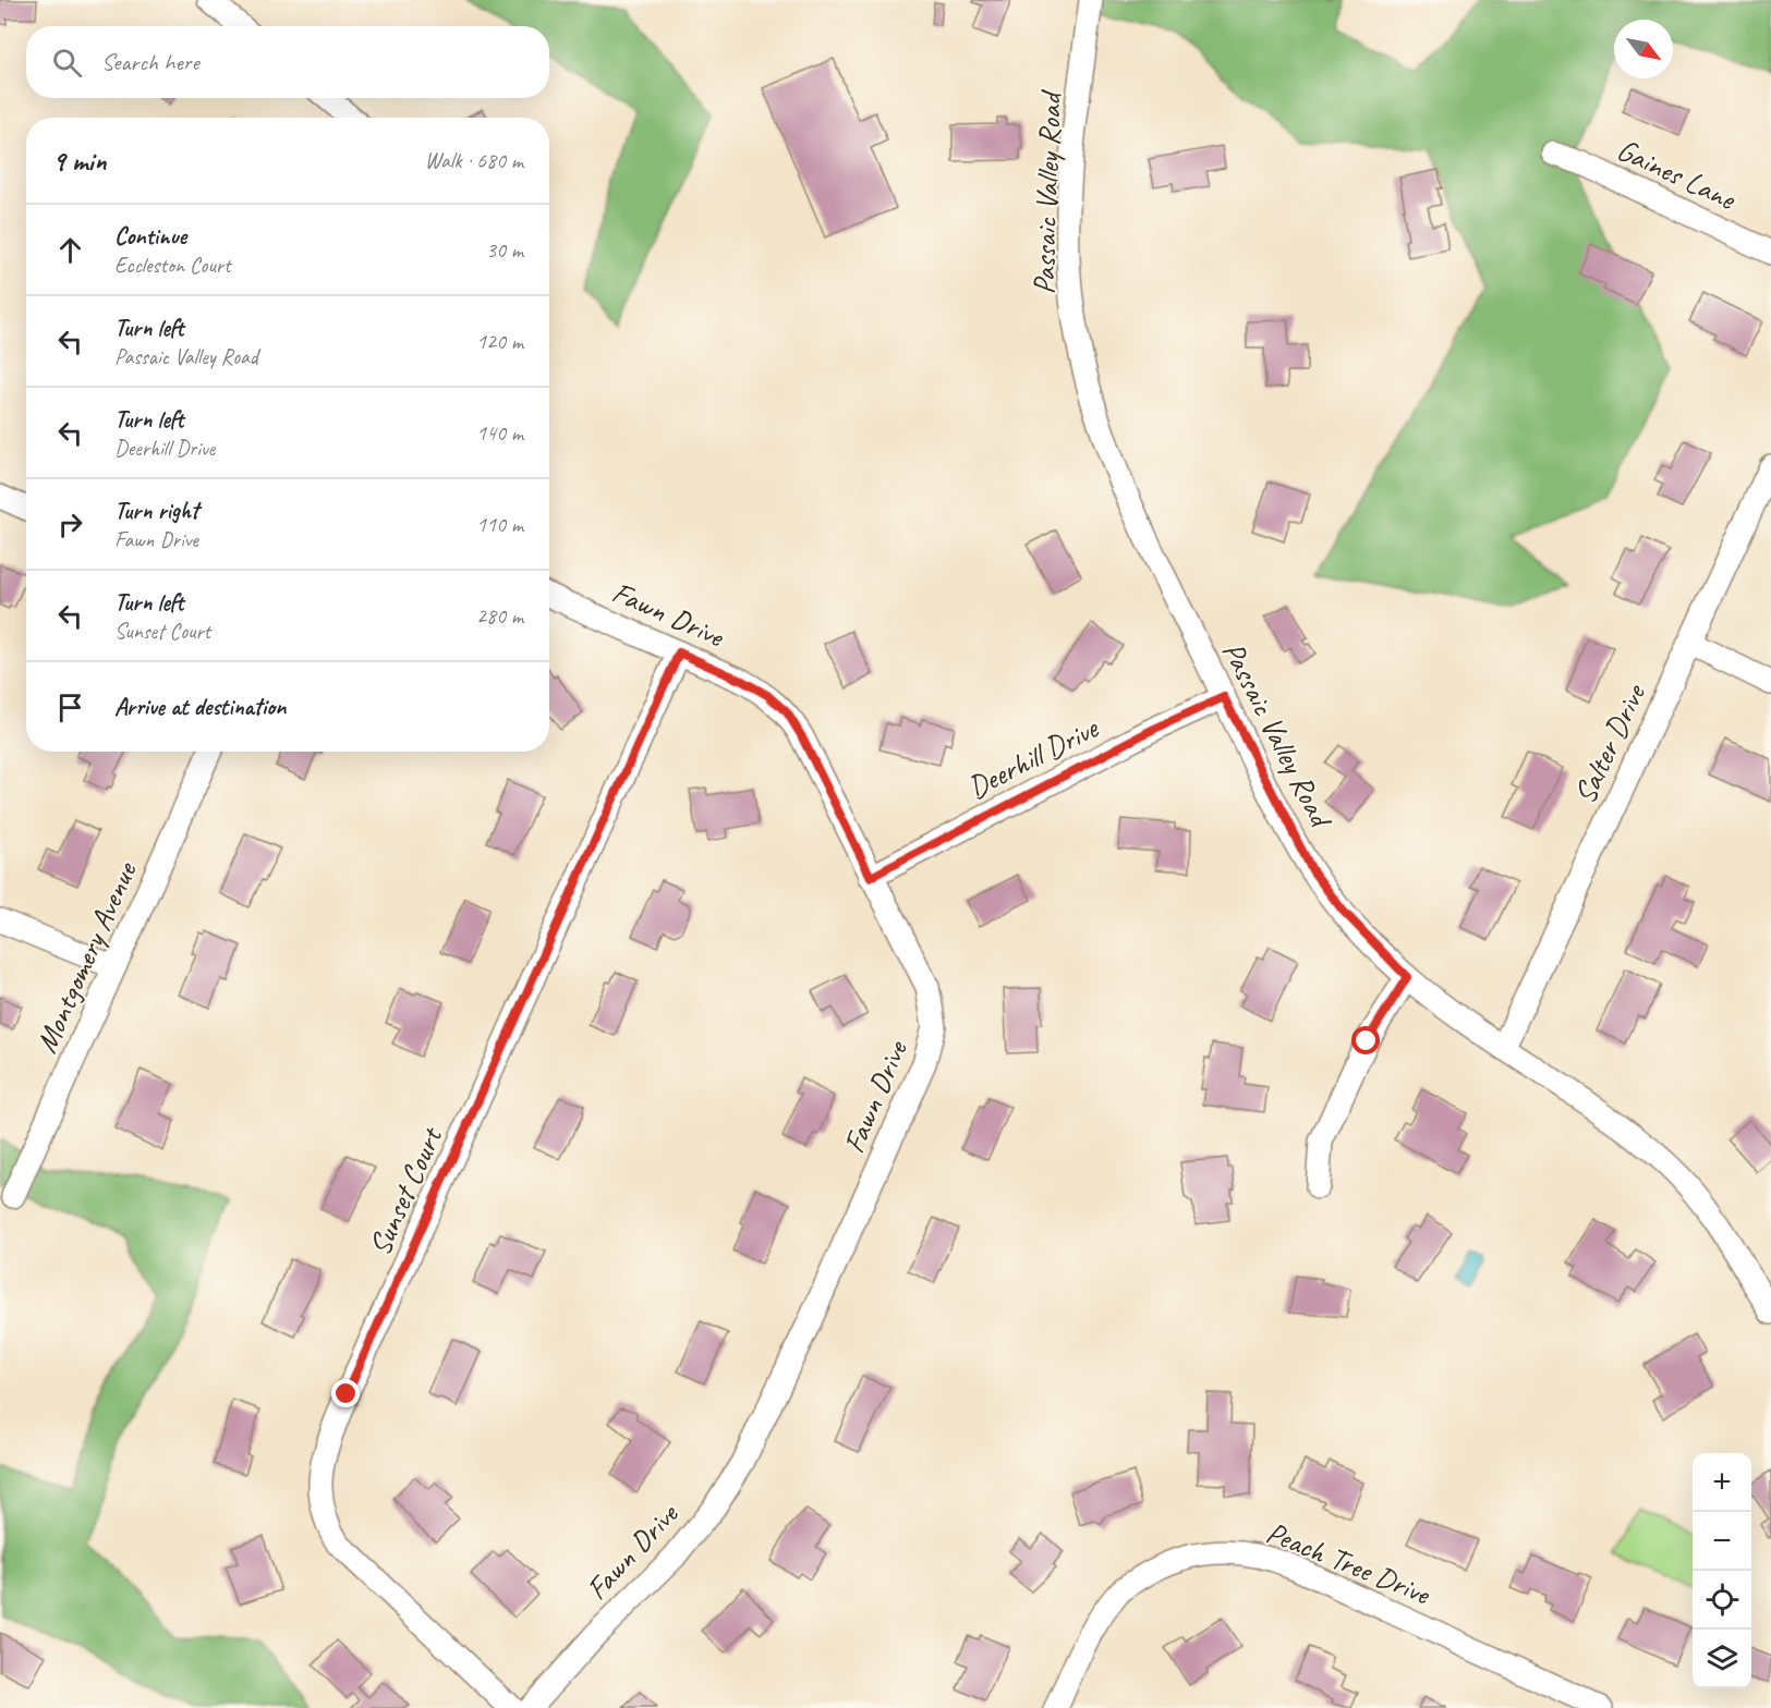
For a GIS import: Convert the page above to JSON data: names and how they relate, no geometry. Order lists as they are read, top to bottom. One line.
{"streets":{"street":["Gaines Lane","Passaic Valley Road","Fawn Drive","Salter Drive","Deerhill Drive","Montgomery Avenue","Sunset Court","Peach Tree Drive"]},"crossings":[["Passaic Valley Road","Salter Drive"],["Passaic Valley Road","Deerhill Drive"],["Fawn Drive","Deerhill Drive"],["Fawn Drive","Sunset Court"]],"north":"bottom right","page":{"search":"Search here","heading":["9 min","Walk · 680 m"],"list":[["Continue","Eccleston Court","30 m"],["Turn left","Passaic Valley Road","120 m"],["Turn left","Deerhill Drive","140 m"],["Turn right","Fawn Drive","110 m"],["Turn left","Sunset Court","280 m"],"Arrive at destination"],"map_buttons":["+","−"]}}
